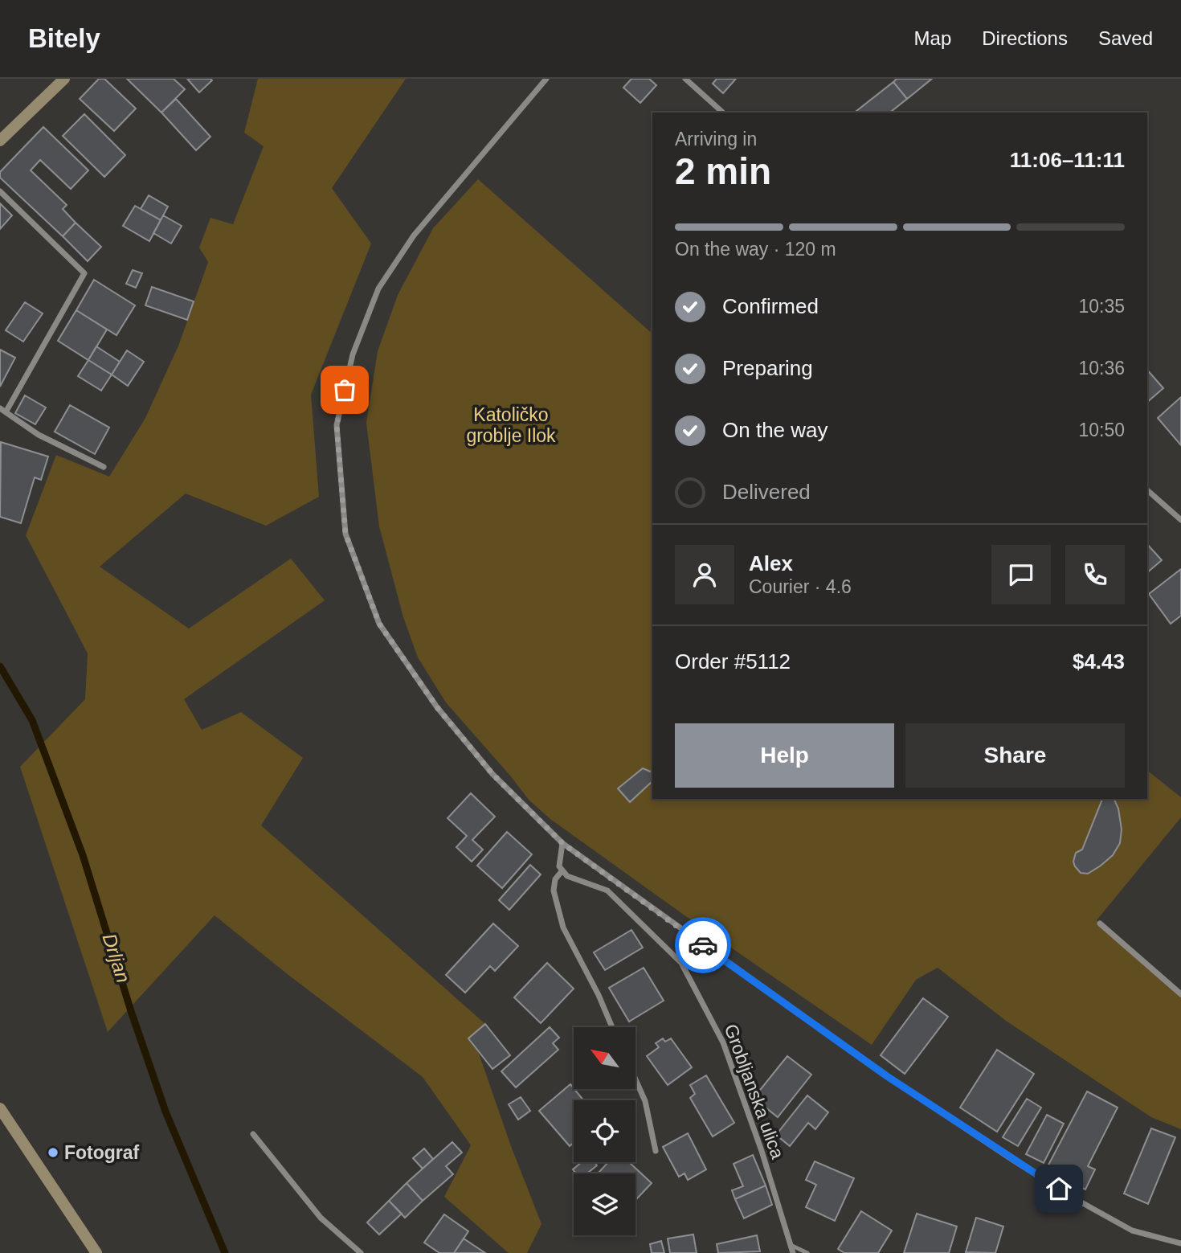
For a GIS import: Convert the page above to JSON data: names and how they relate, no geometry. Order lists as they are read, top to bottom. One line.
{"streets":{"street":["Grobljanska ulica"]},"water":["Drljan"],"parks":["Katoličko groblje Ilok"],"places":["Fotograf"],"north":"top left","page":{"header":"Bitely","nav":["Map","Directions","Saved"],"heading":["2 min","Arriving in","11:06–11:11"],"panel":["Alex","Courier · 4.6","Order #5112","$4.43"],"bar":"On the way · 120 m","list":[["Confirmed","10:35"],["Preparing","10:36"],["On the way","10:50"],"Delivered"],"buttons":["Help","Share"]}}
